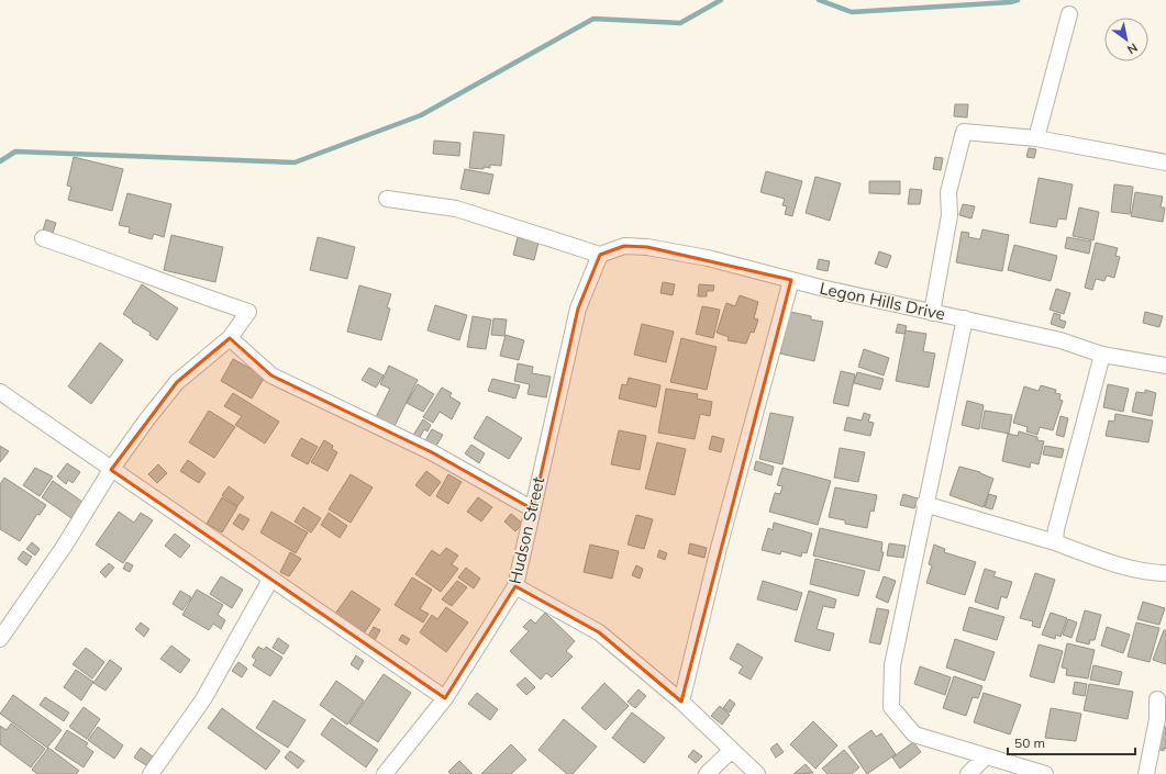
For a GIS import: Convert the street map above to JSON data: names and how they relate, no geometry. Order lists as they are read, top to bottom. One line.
{"streets":{"street":["Legon Hills Drive","Hudson Street"]},"crossings":[["Legon Hills Drive","Hudson Street"]],"scale_bar":"50 m","north":"bottom right"}
